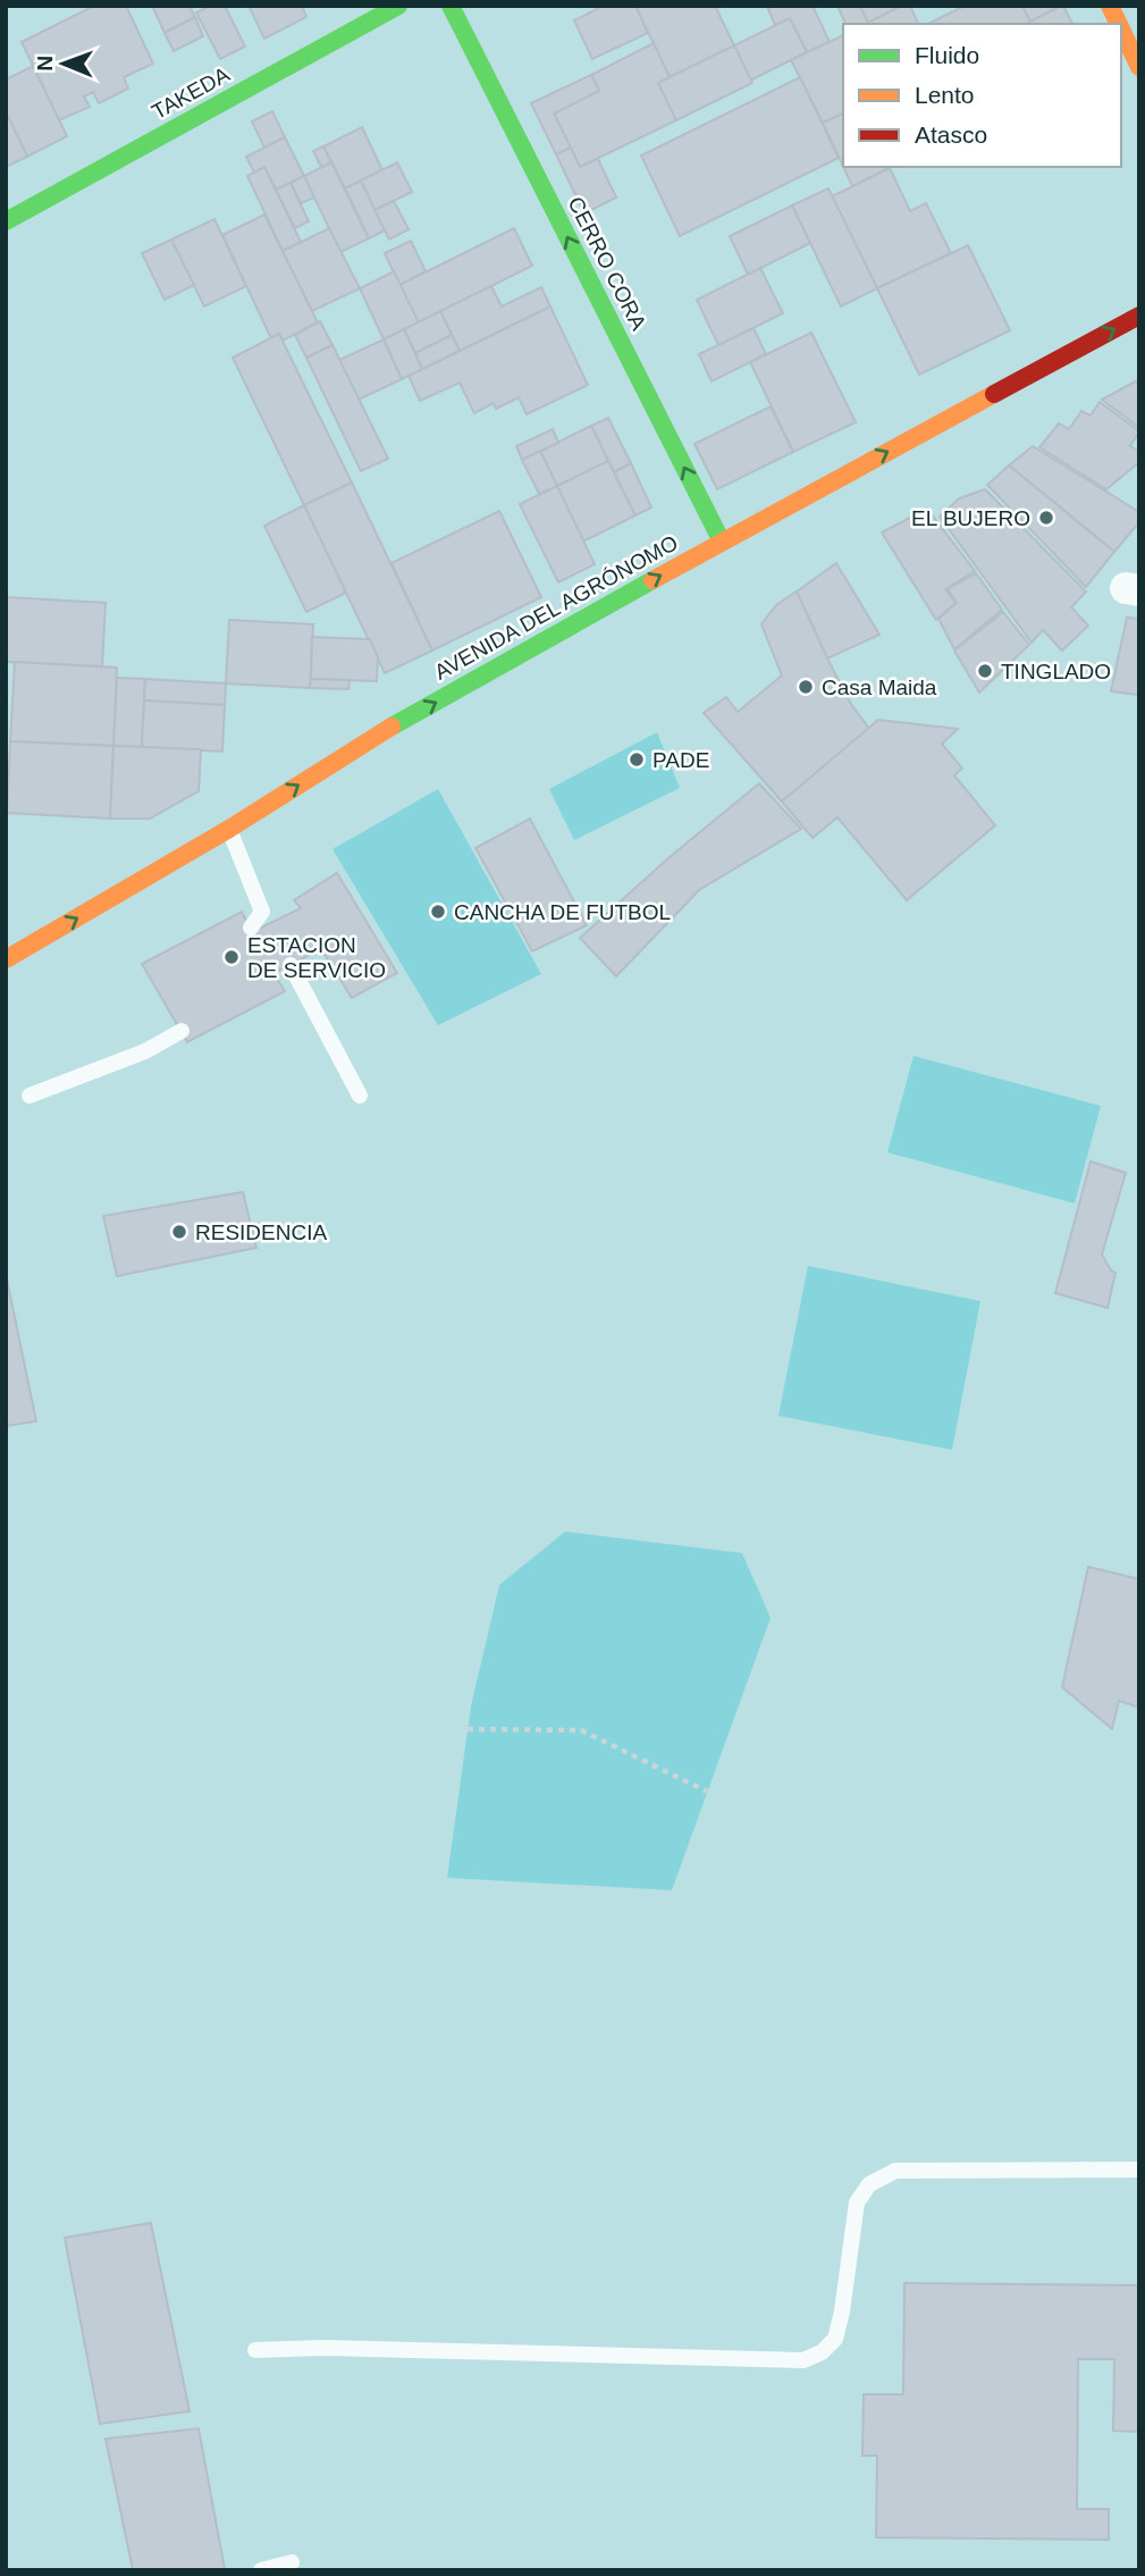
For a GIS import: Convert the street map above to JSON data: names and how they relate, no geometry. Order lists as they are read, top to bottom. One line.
{"streets":{"main road":["TAKEDA","CERRO CORA","AVENIDA DEL AGRÓNOMO"]},"crossings":[["CERRO CORA","AVENIDA DEL AGRÓNOMO"]],"one_way":["CERRO CORA","AVENIDA DEL AGRÓNOMO"],"places":["EL BUJERO","TINGLADO","Casa Maida","PADE","CANCHA DE FUTBOL","ESTACION DE SERVICIO","RESIDENCIA"],"legend":["Fluido","Lento","Atasco"],"north":"left"}
